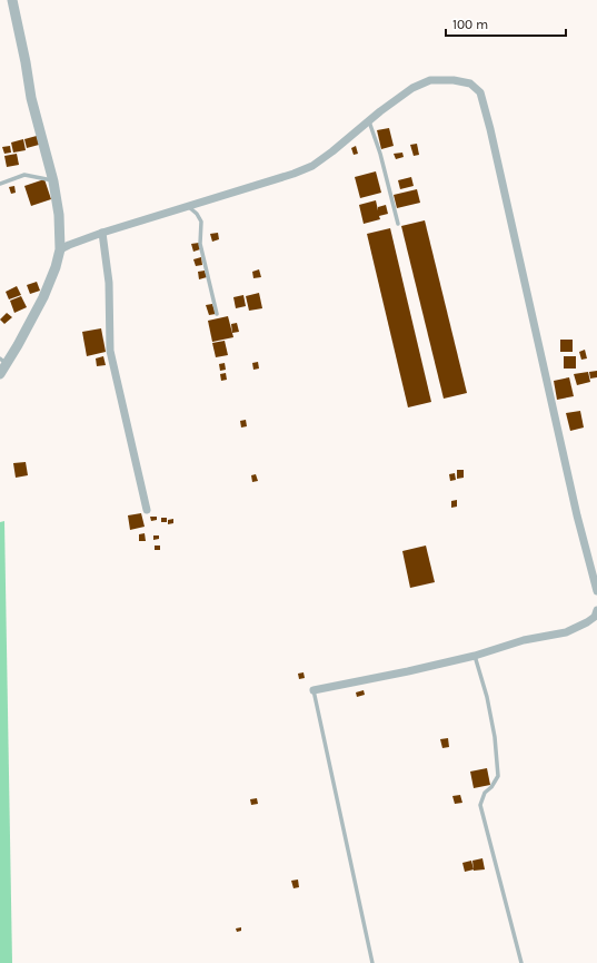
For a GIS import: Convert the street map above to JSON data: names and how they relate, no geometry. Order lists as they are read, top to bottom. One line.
{"scale_bar":"100 m"}
